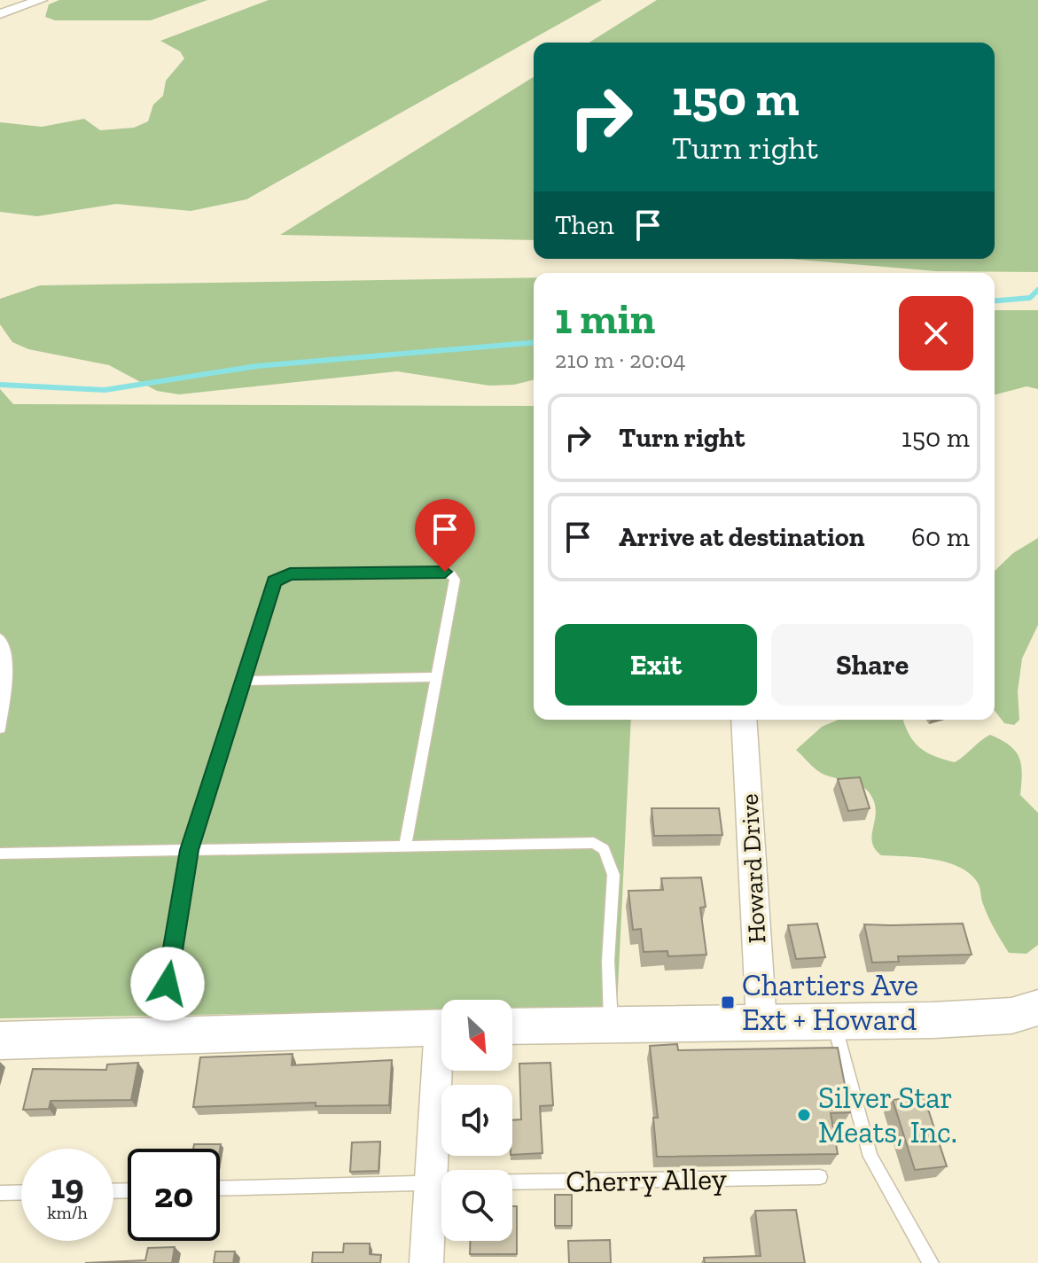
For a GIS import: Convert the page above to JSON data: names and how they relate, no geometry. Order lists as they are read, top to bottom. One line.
{"streets":{"street":["Howard Drive"],"lane":["Cherry Alley"]},"places":{"transit":["Chartiers Ave Ext + Howard"],"other":["Silver Star Meats, Inc."]},"north":"bottom right","page":{"turn":["150 m","Turn right"],"then":"Then","heading":["1 min","210 m · 20:04"],"list":[{"name":"Turn right","value":"150 m"},{"name":"Arrive at destination","value":"60 m"}],"buttons":["Exit","Share"],"speed":"19 km/h","limit":"20"}}
